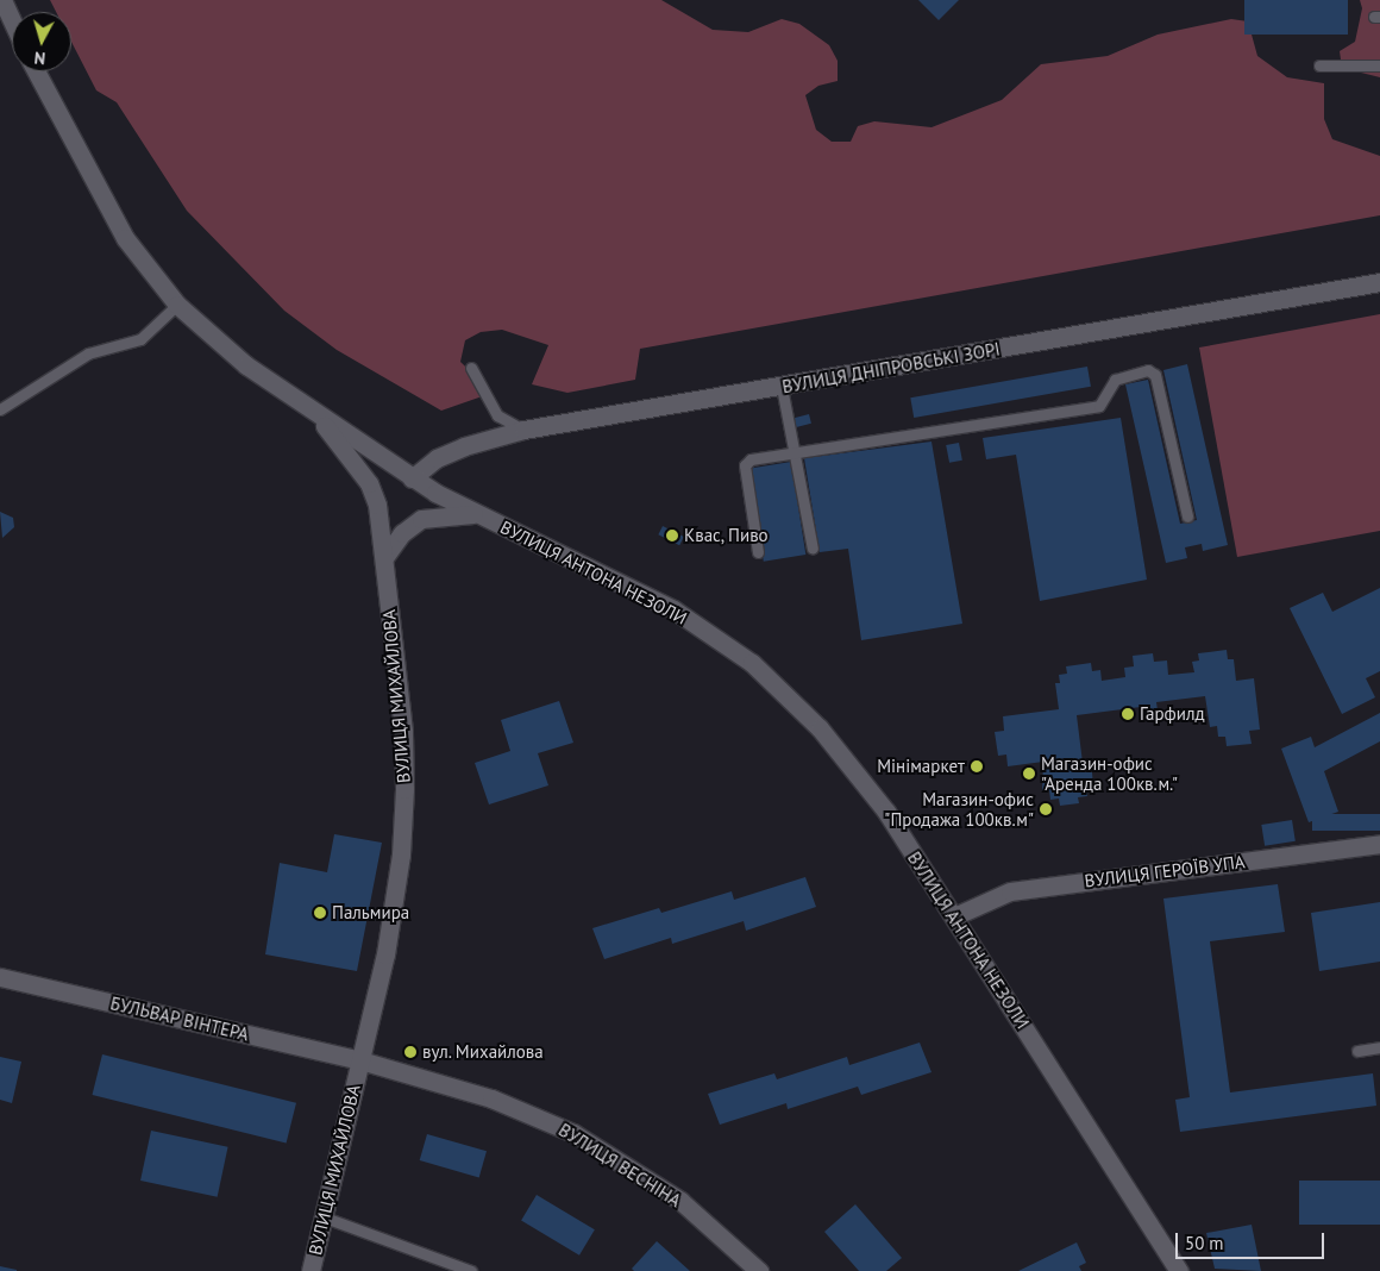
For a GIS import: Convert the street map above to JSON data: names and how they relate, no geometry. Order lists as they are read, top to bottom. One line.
{"streets":{"street":["ВУЛИЦЯ ДНІПРОВСЬКІ ЗОРІ","ВУЛИЦЯ АНТОНА НЕЗОЛИ","ВУЛИЦЯ МИХАЙЛОВА","ВУЛИЦЯ ГЕРОЇВ УПА","БУЛЬВАР ВІНТЕРА","ВУЛИЦЯ ВЕСНІНА"]},"crossings":[["ВУЛИЦЯ ДНІПРОВСЬКІ ЗОРІ","ВУЛИЦЯ АНТОНА НЕЗОЛИ"],["ВУЛИЦЯ АНТОНА НЕЗОЛИ","ВУЛИЦЯ МИХАЙЛОВА"],["ВУЛИЦЯ АНТОНА НЕЗОЛИ","ВУЛИЦЯ ГЕРОЇВ УПА"],["ВУЛИЦЯ МИХАЙЛОВА","БУЛЬВАР ВІНТЕРА"],["ВУЛИЦЯ МИХАЙЛОВА","ВУЛИЦЯ ВЕСНІНА"],["БУЛЬВАР ВІНТЕРА","ВУЛИЦЯ ВЕСНІНА"]],"places":["Квас, Пиво","Гарфилд","Мінімаркет","Магазин-офис \"Аренда 100кв.м.\"","Магазин-офис \"Продажа 100кв.м\"","Пальмира","вул. Михайлова"],"scale_bar":"50 m","north":"bottom"}
